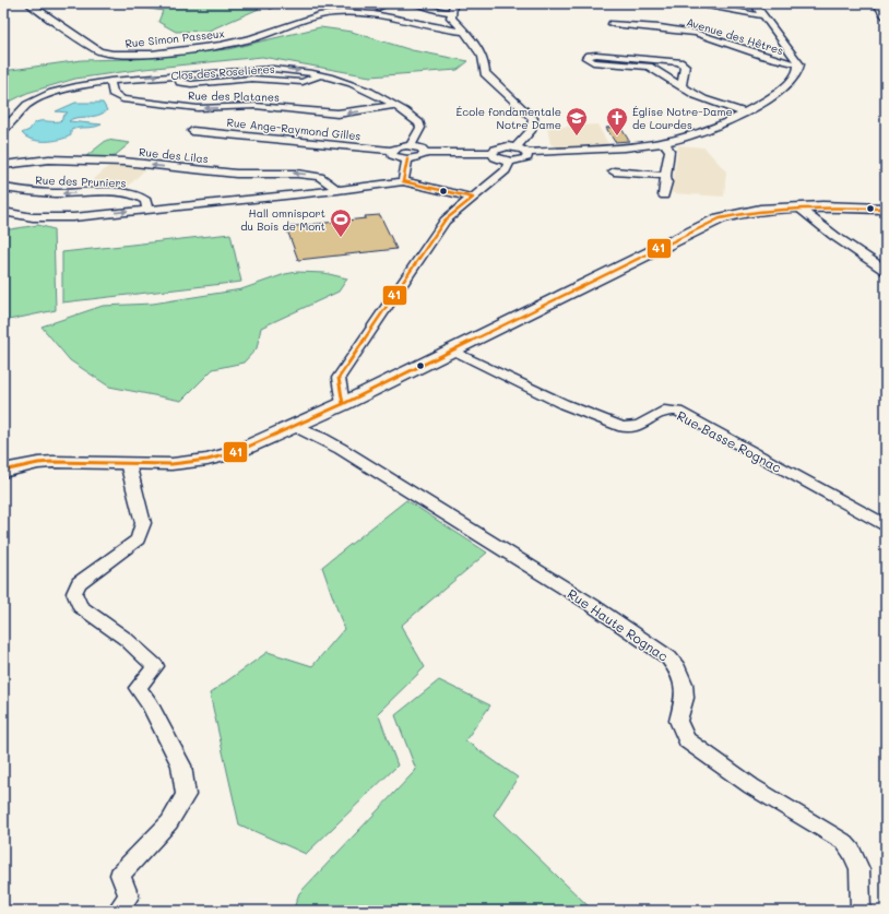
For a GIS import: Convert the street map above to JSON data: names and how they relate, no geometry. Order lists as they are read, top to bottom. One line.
{"streets":{"street":["Avenue des Hêtres","Rue Simon Passeux","Clos des Roselières","Rue des Platanes","Rue Ange-Raymond Gilles","Rue des Lilas","Rue des Pruniers","Rue Basse Rognac","Rue Haute Rognac"]},"crossings":[["Clos des Roselières","Rue des Platanes"]],"places":{"school or university":["École fondamentale Notre Dame"],"church":["Église Notre-Dame de Lourdes"],"sports":["Hall omnisport du Bois de Mont"]},"lines":["transit line 41"]}
